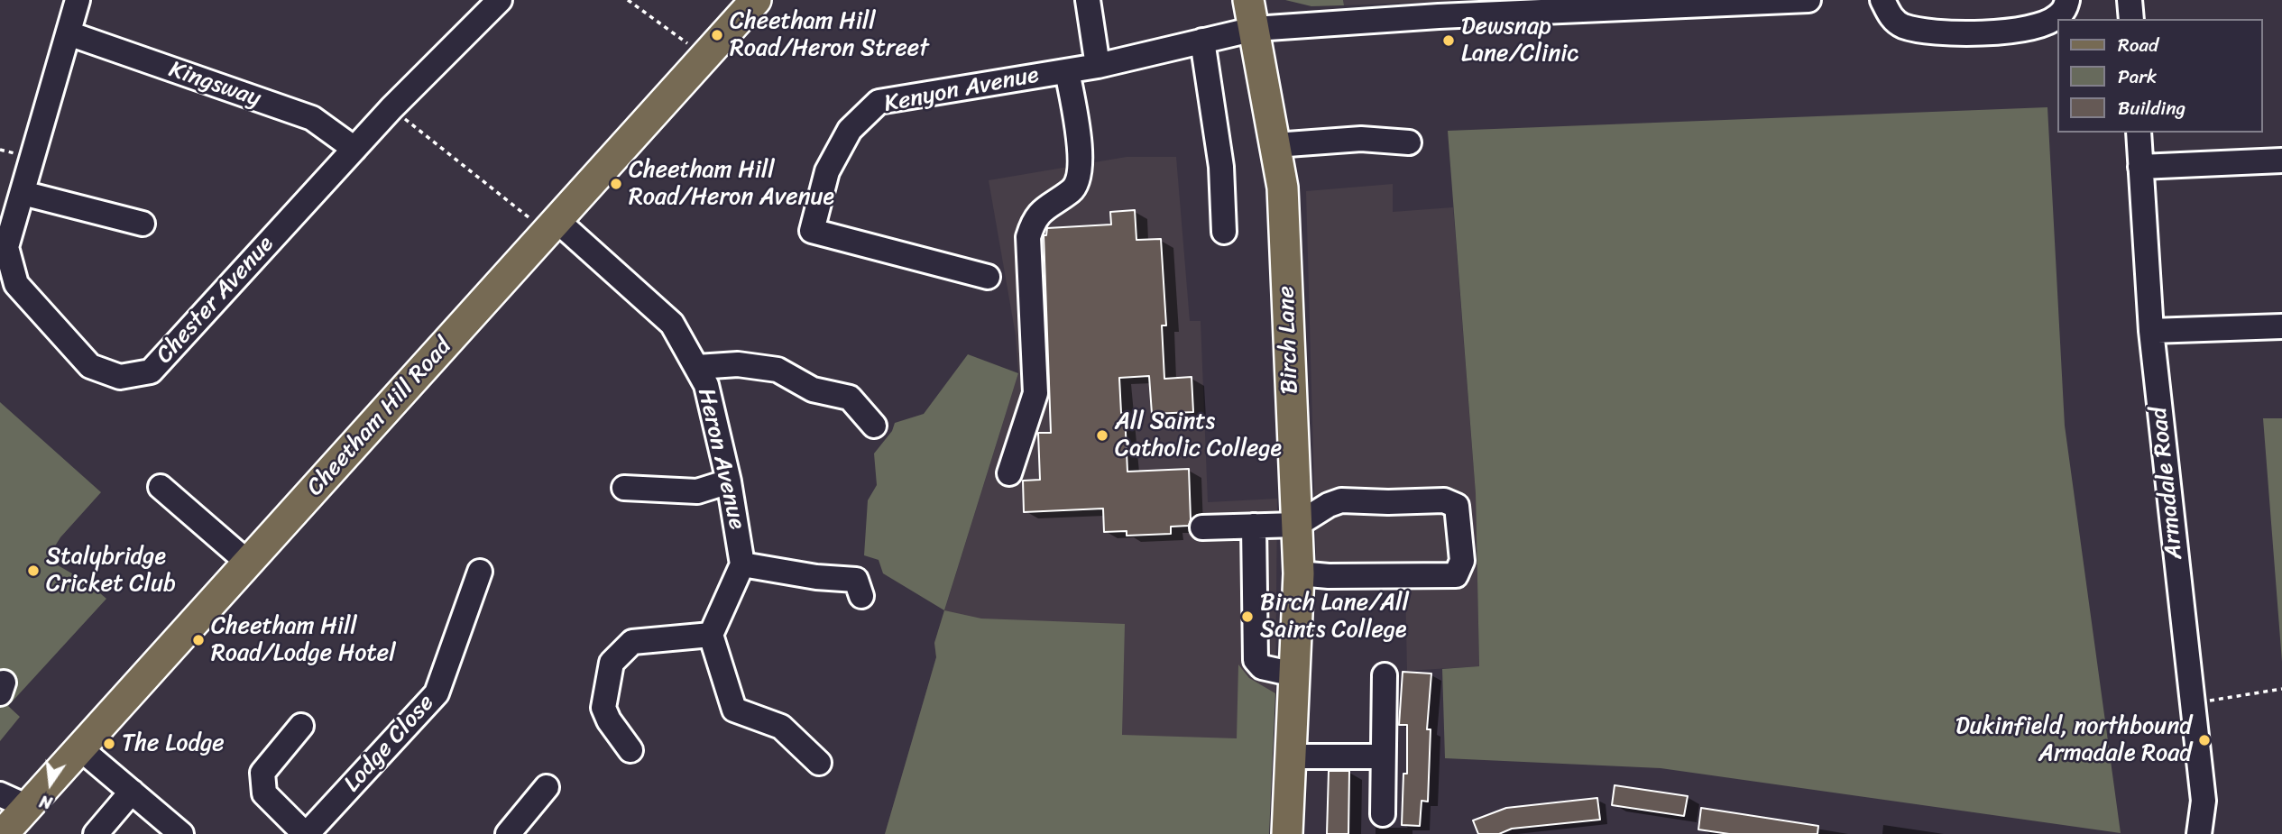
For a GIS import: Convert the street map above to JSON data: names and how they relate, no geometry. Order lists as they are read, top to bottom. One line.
{"streets":{"main road":["Birch Lane","Cheetham Hill Road"],"street":["Kingsway","Kenyon Avenue","Chester Avenue","Heron Avenue","Armadale Road","Lodge Close"]},"crossings":[["Kingsway","Chester Avenue"],["Kenyon Avenue","Birch Lane"],["Cheetham Hill Road","Heron Avenue"]],"places":["Cheetham Hill Road/Heron Street","Dewsnap Lane/Clinic","Cheetham Hill Road/Heron Avenue","All Saints Catholic College","Stalybridge Cricket Club","Birch Lane/All Saints College","Cheetham Hill Road/Lodge Hotel","Dukinfield, northbound Armadale Road","The Lodge"],"legend":["Road","Park","Building"],"north":"bottom"}
